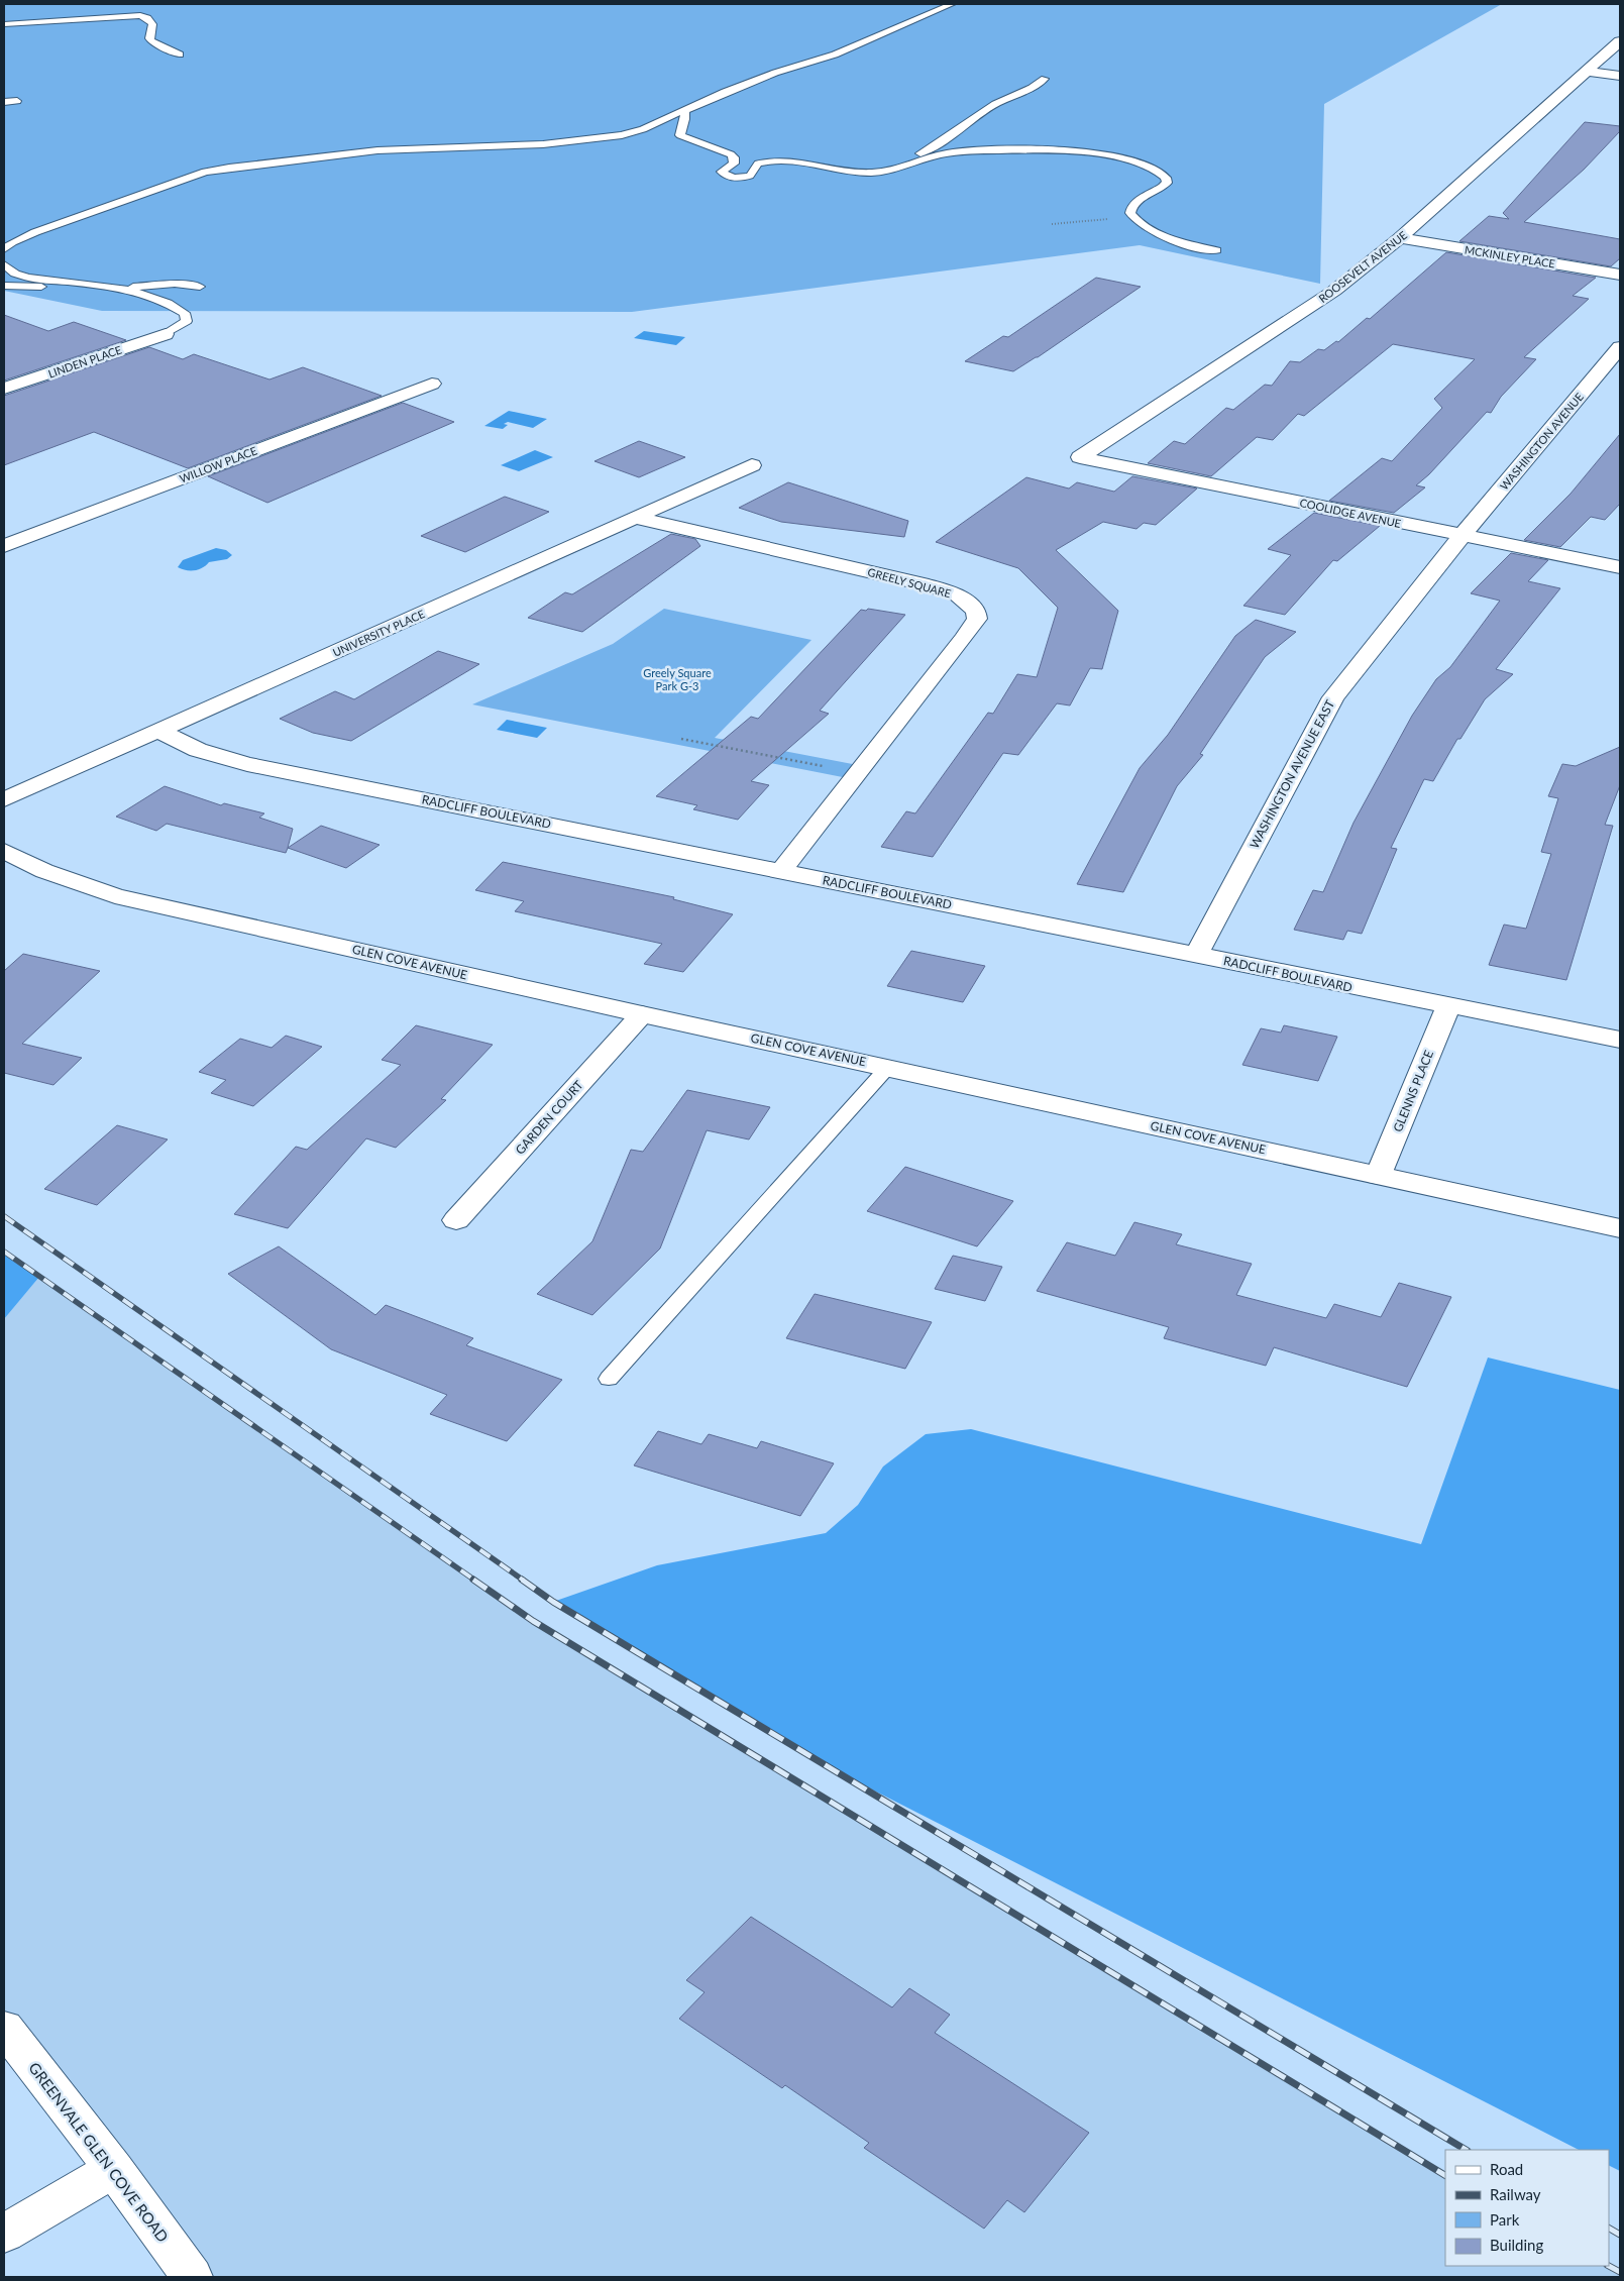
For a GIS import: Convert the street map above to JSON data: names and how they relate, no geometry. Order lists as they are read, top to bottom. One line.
{"streets":{"street":["MCKINLEY PLACE","ROOSEVELT AVENUE","LINDEN PLACE","WASHINGTON AVENUE","WILLOW PLACE","COOLIDGE AVENUE","GREELY SQUARE","UNIVERSITY PLACE","WASHINGTON AVENUE EAST","RADCLIFF BOULEVARD","GLEN COVE AVENUE","GLENNS PLACE","GARDEN COURT","GREENVALE GLEN COVE ROAD"]},"crossings":[["MCKINLEY PLACE","ROOSEVELT AVENUE"],["ROOSEVELT AVENUE","COOLIDGE AVENUE"],["WASHINGTON AVENUE","COOLIDGE AVENUE"],["WASHINGTON AVENUE","WASHINGTON AVENUE EAST"],["COOLIDGE AVENUE","WASHINGTON AVENUE EAST"],["GREELY SQUARE","UNIVERSITY PLACE"],["GREELY SQUARE","RADCLIFF BOULEVARD"],["UNIVERSITY PLACE","RADCLIFF BOULEVARD"],["WASHINGTON AVENUE EAST","RADCLIFF BOULEVARD"],["RADCLIFF BOULEVARD","GLENNS PLACE"],["GLEN COVE AVENUE","GLENNS PLACE"],["GLEN COVE AVENUE","GARDEN COURT"]],"parks":["Greely Square Park G-3"],"legend":["Road","Railway","Park","Building"]}
